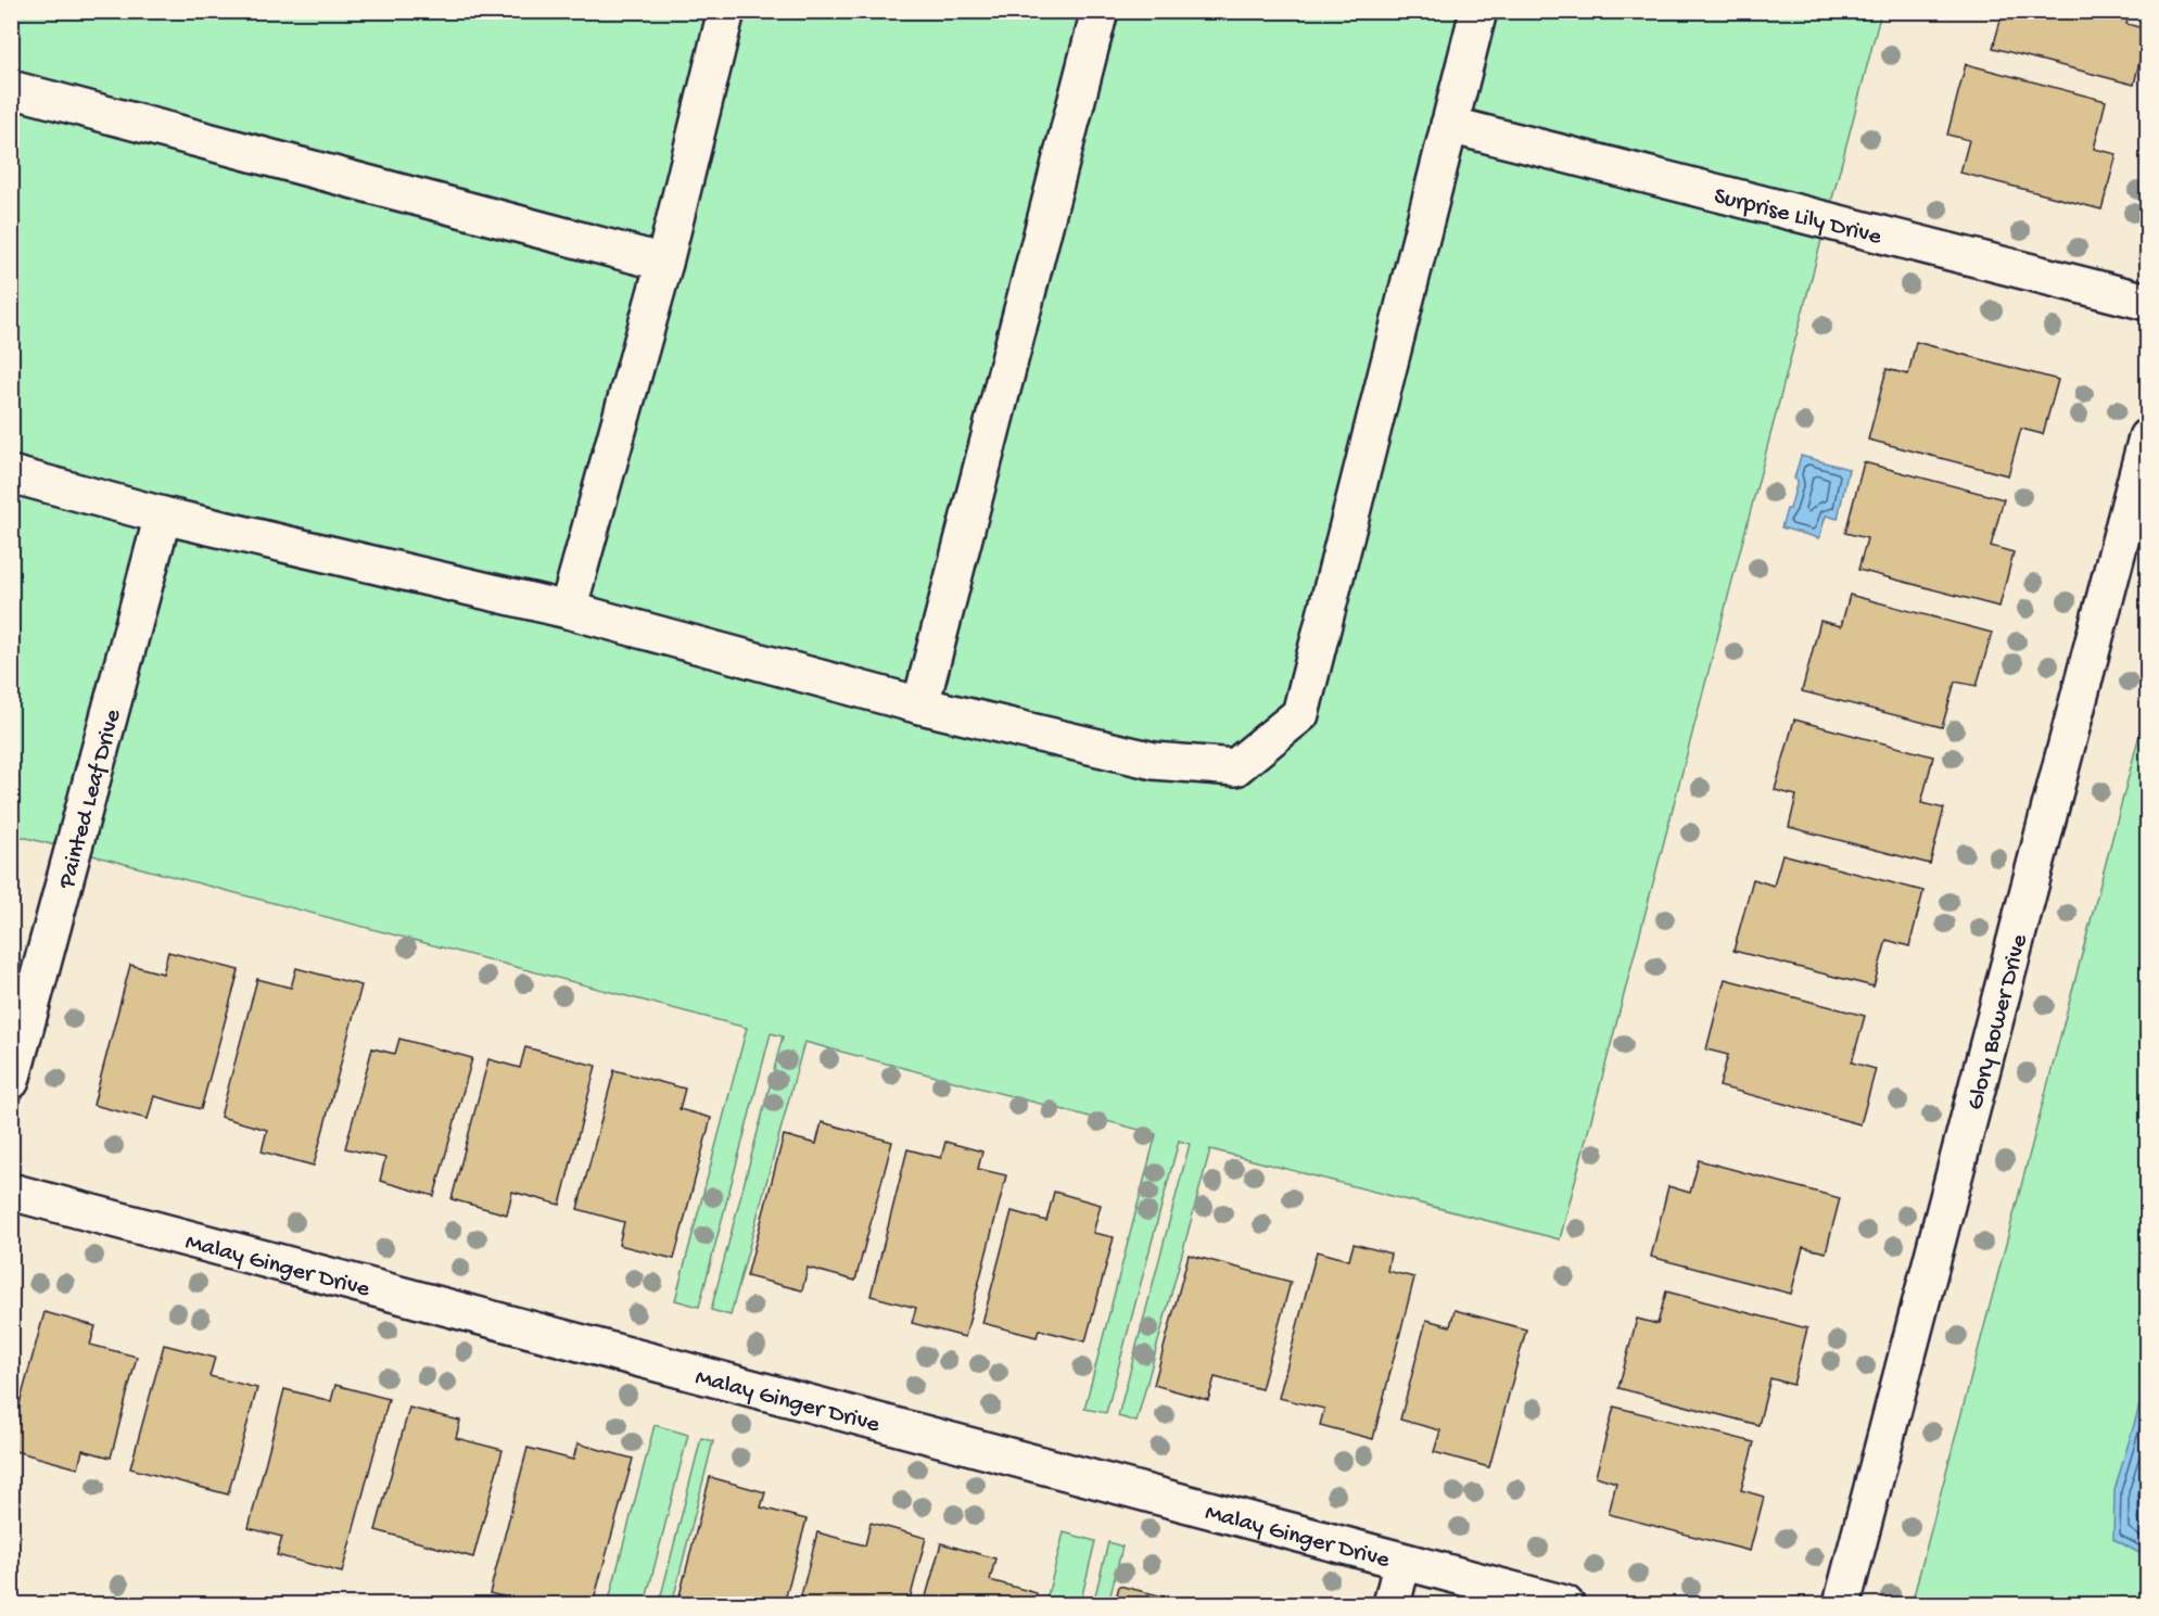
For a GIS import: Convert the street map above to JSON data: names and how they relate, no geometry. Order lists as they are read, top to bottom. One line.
{"streets":{"street":["Surprise Lily Drive","Painted Leaf Drive","Glory Bower Drive","Malay Ginger Drive"]}}
